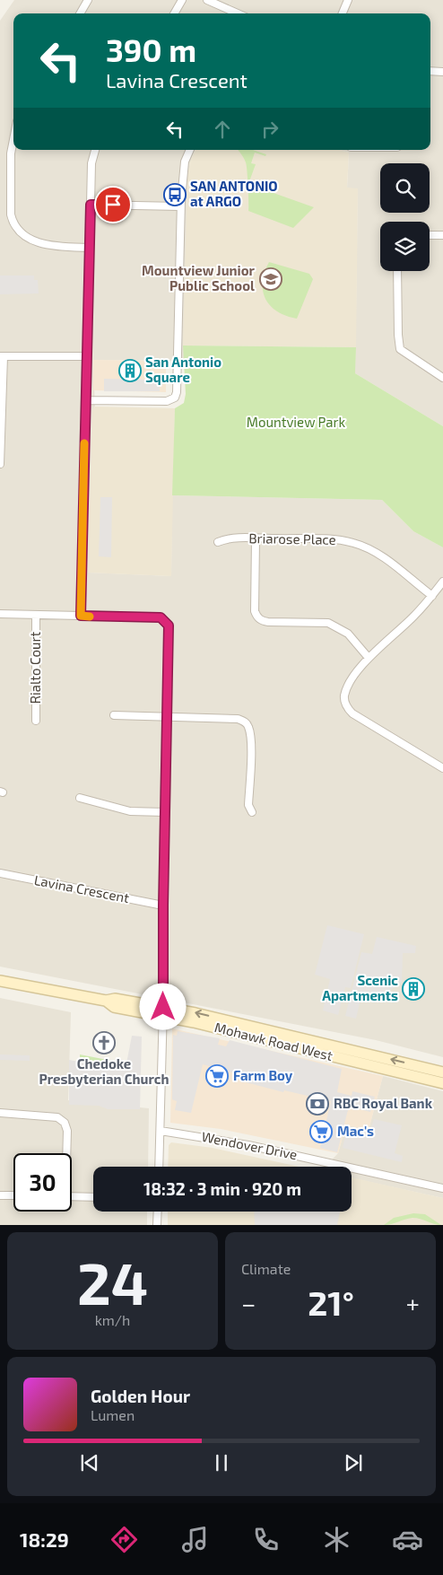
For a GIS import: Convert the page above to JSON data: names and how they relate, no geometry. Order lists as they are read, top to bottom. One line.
{"streets":{"main road":["Mohawk Road West"],"street":["Briarose Place","Rialto Court","Lavina Crescent","Wendover Drive"]},"parks":["Mountview Park"],"places":{"bus stop":["SAN ANTONIO at ARGO"],"school or university":["Mountview Junior Public School"],"building":["San Antonio Square","Scenic Apartments"],"church":["Chedoke Presbyterian Church"],"supermarket":["Farm Boy","Mac's"],"bank":["RBC Royal Bank"]},"page":{"turn":["390 m","Lavina Crescent"],"limit":"30","trip":"18:32 · 3 min · 920 m","tile":[["24","km/h"],"Climate"],"heat":["−","21°","+"],"song":["Golden Hour","Lumen"],"tabs":"18:29"}}
